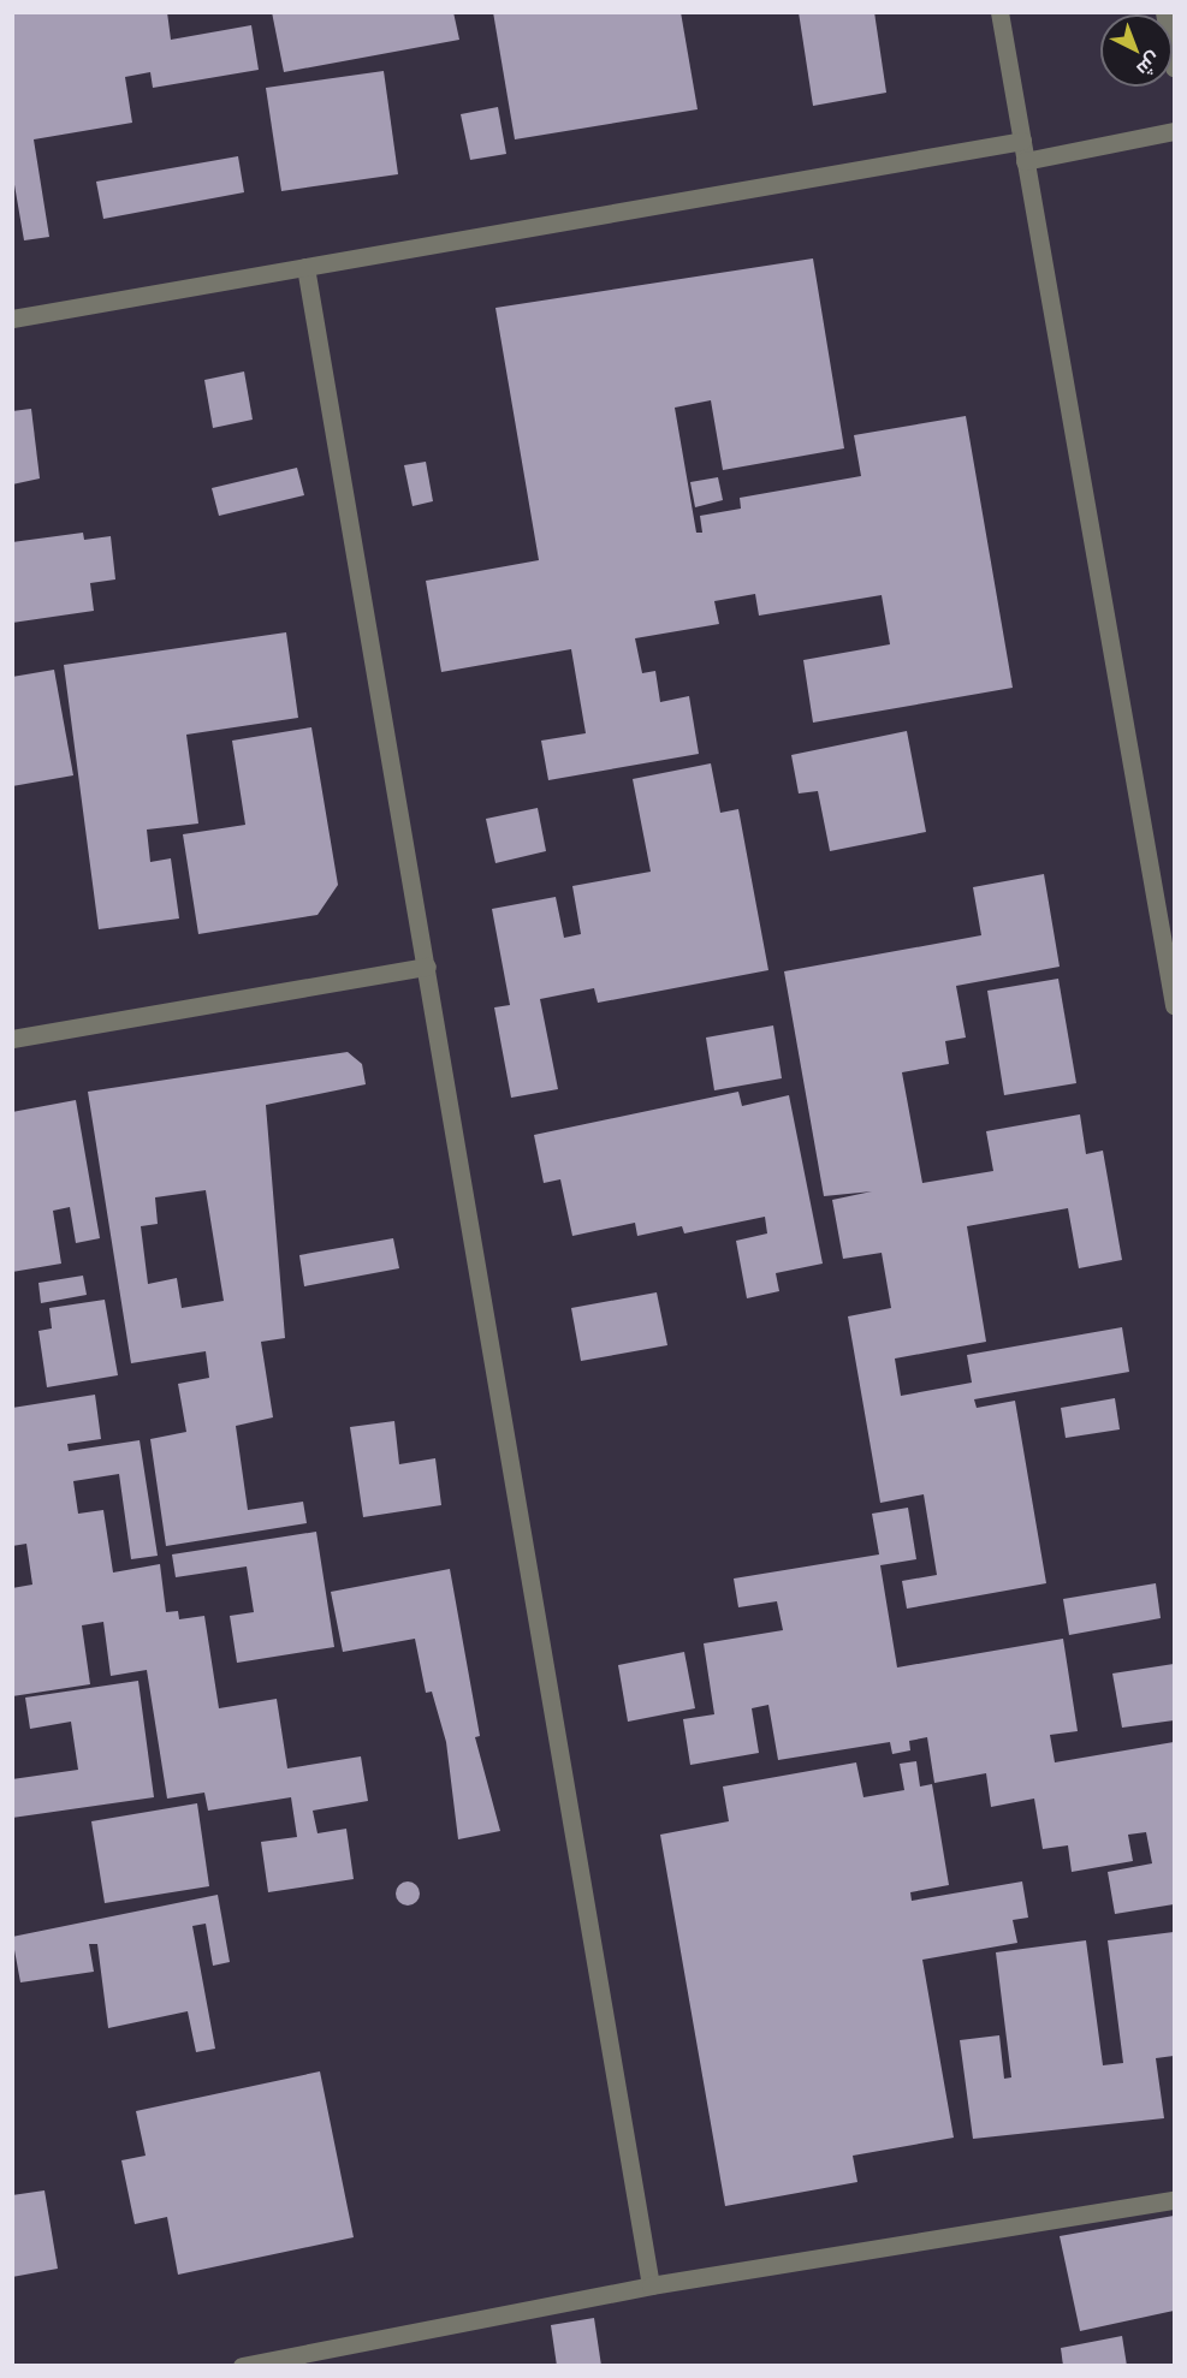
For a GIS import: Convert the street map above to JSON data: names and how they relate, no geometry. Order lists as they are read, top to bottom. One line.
{"north":"bottom right"}
